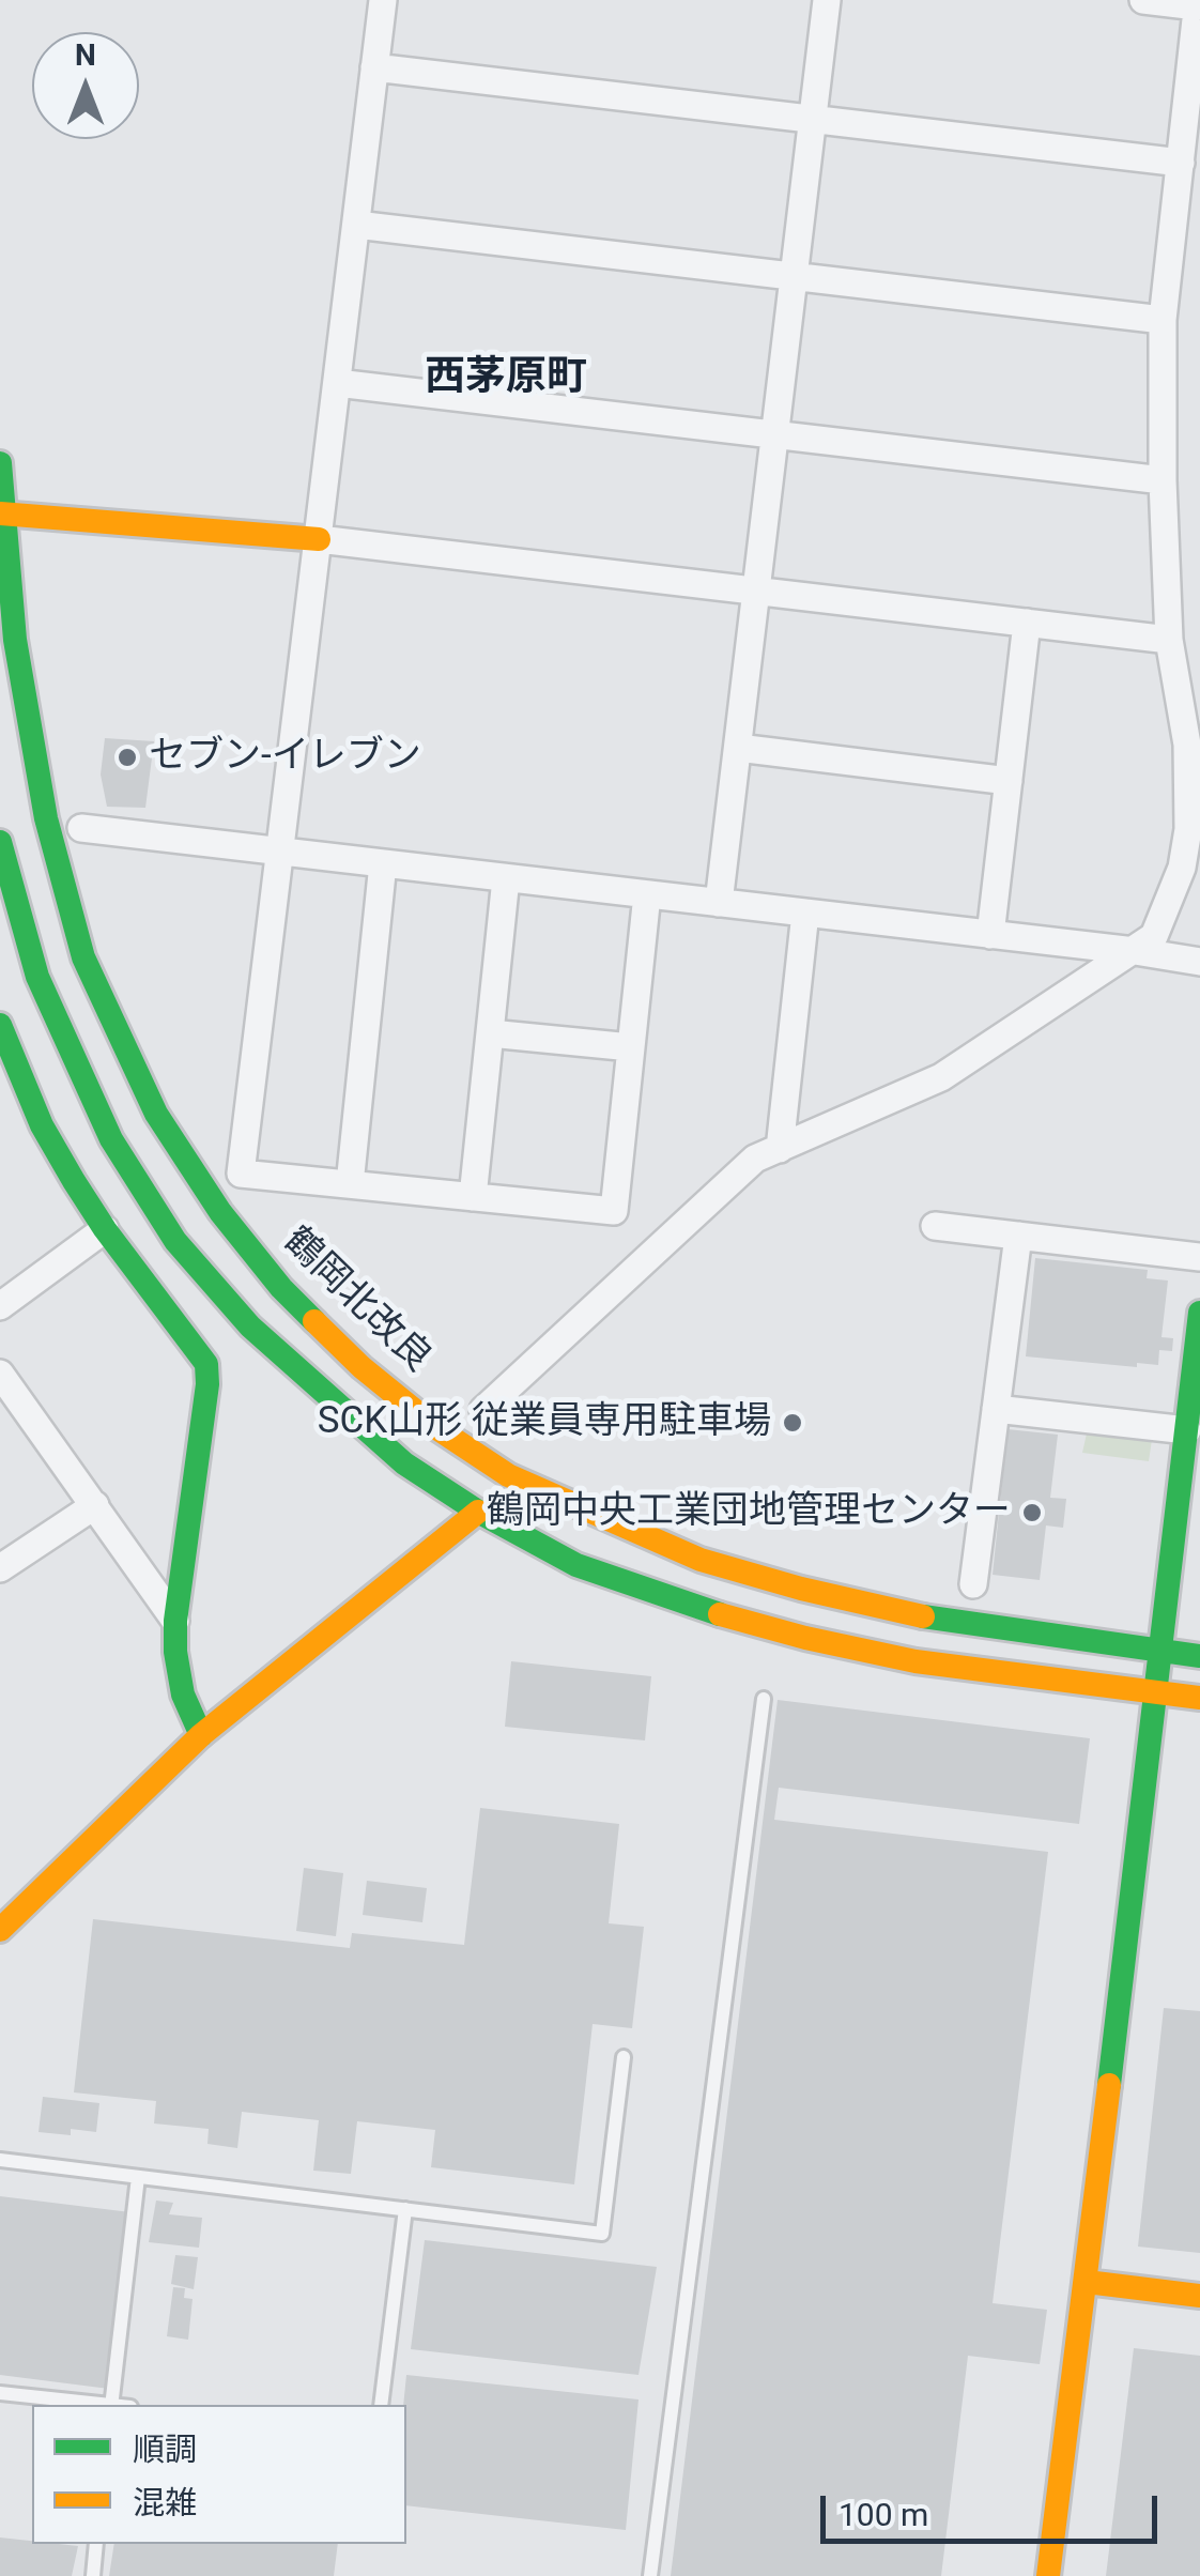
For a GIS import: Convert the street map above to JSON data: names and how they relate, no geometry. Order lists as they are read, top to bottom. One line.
{"streets":{"main road":["鶴岡北改良"]},"districts":["西茅原町"],"places":["セブン-イレブン","SCK山形 従業員専用駐車場","鶴岡中央工業団地管理センター"],"legend":["順調","混雑"],"scale_bar":"100 m","north":"top"}
